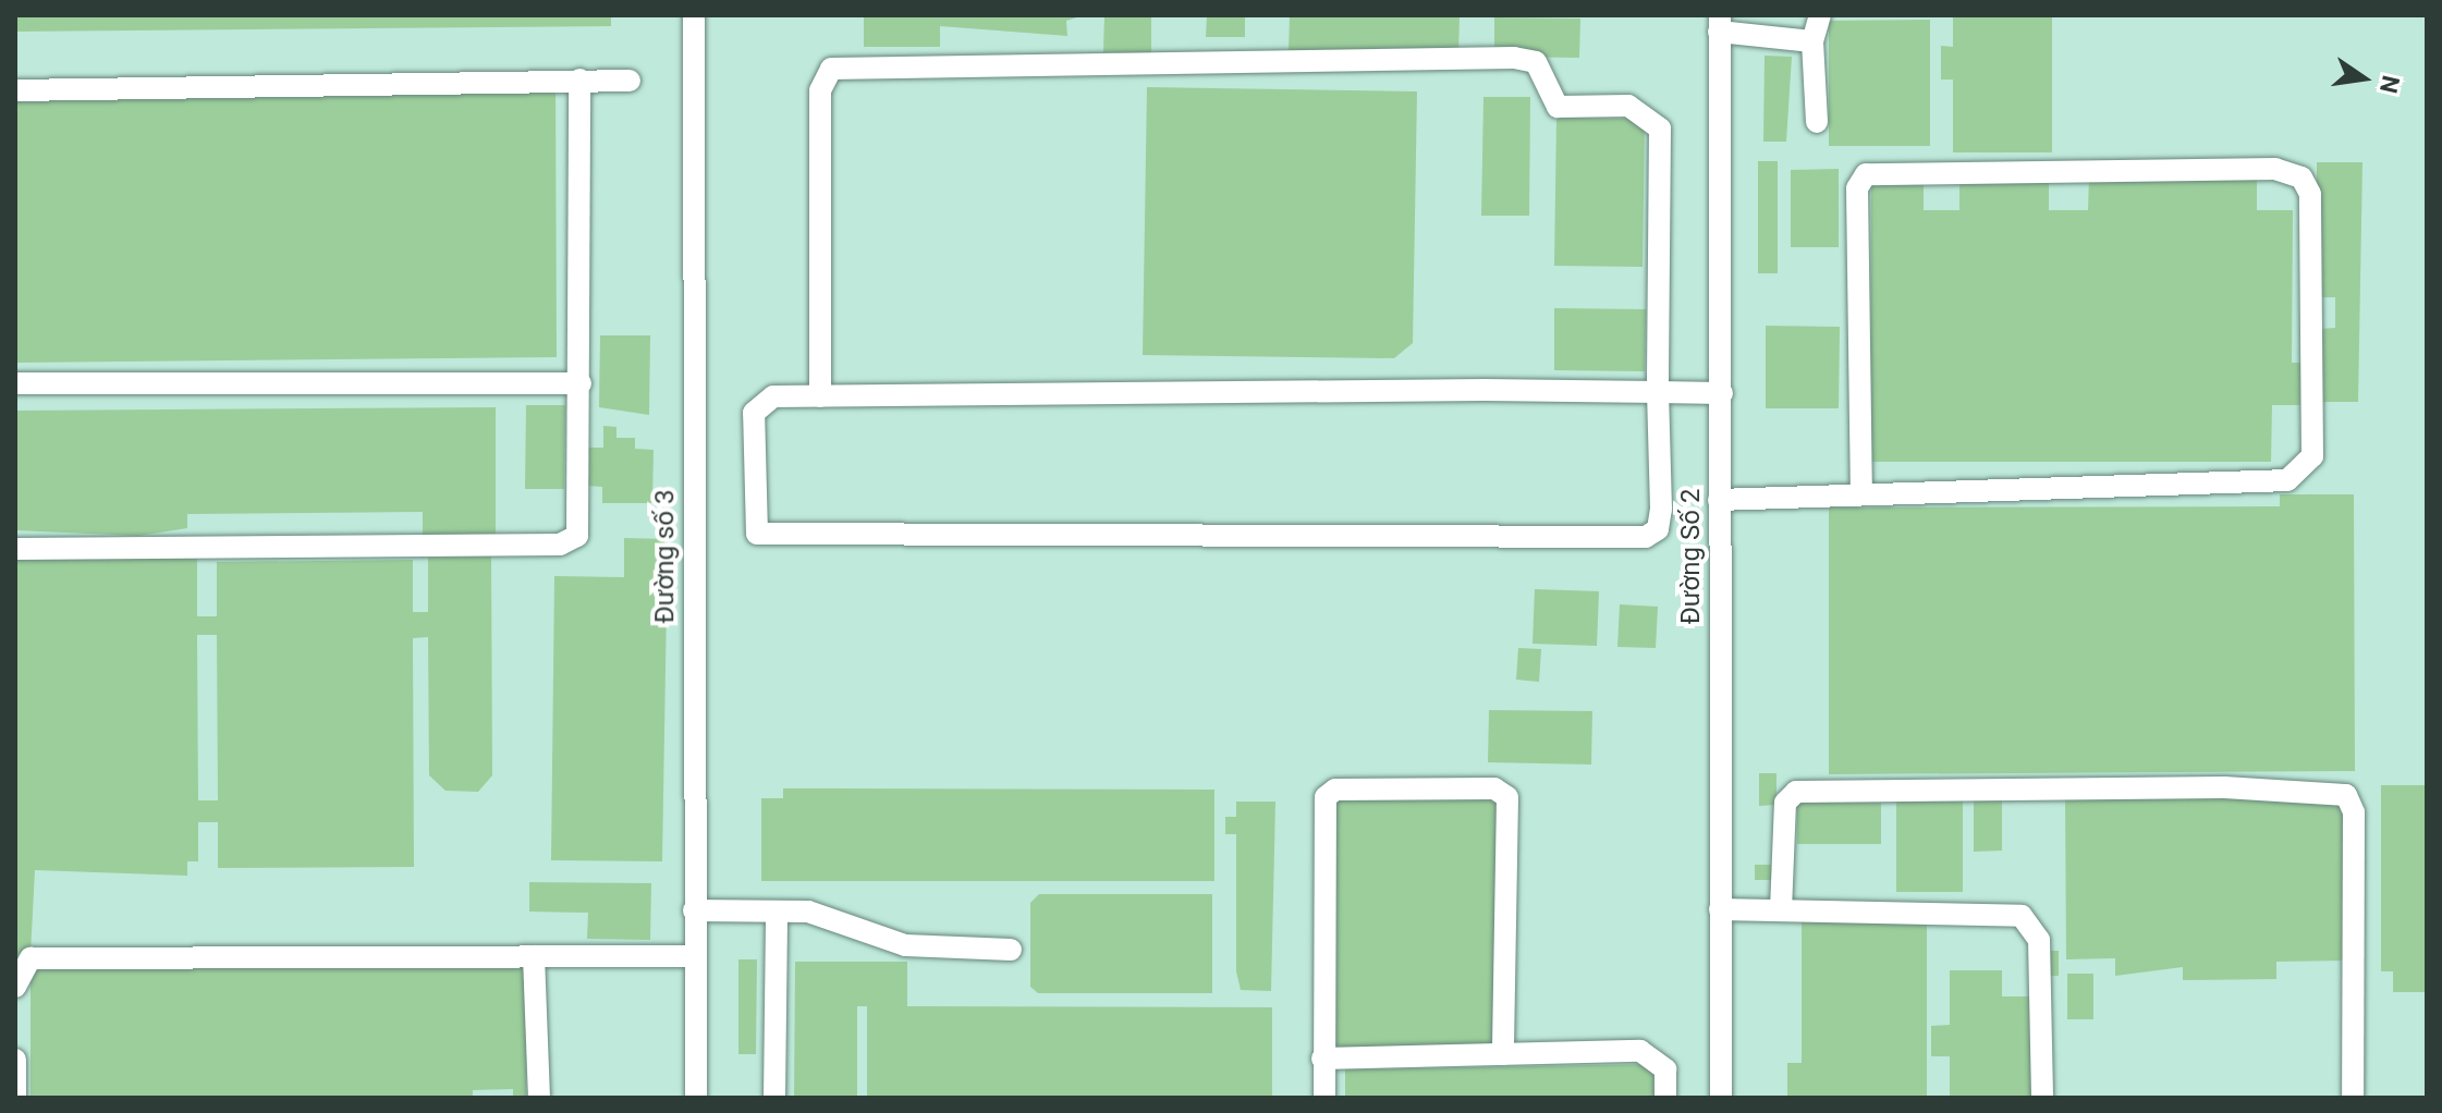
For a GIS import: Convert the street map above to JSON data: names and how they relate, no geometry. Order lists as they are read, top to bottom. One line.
{"streets":{"street":["Đường số 3","Đường Số 2"]},"north":"right"}
